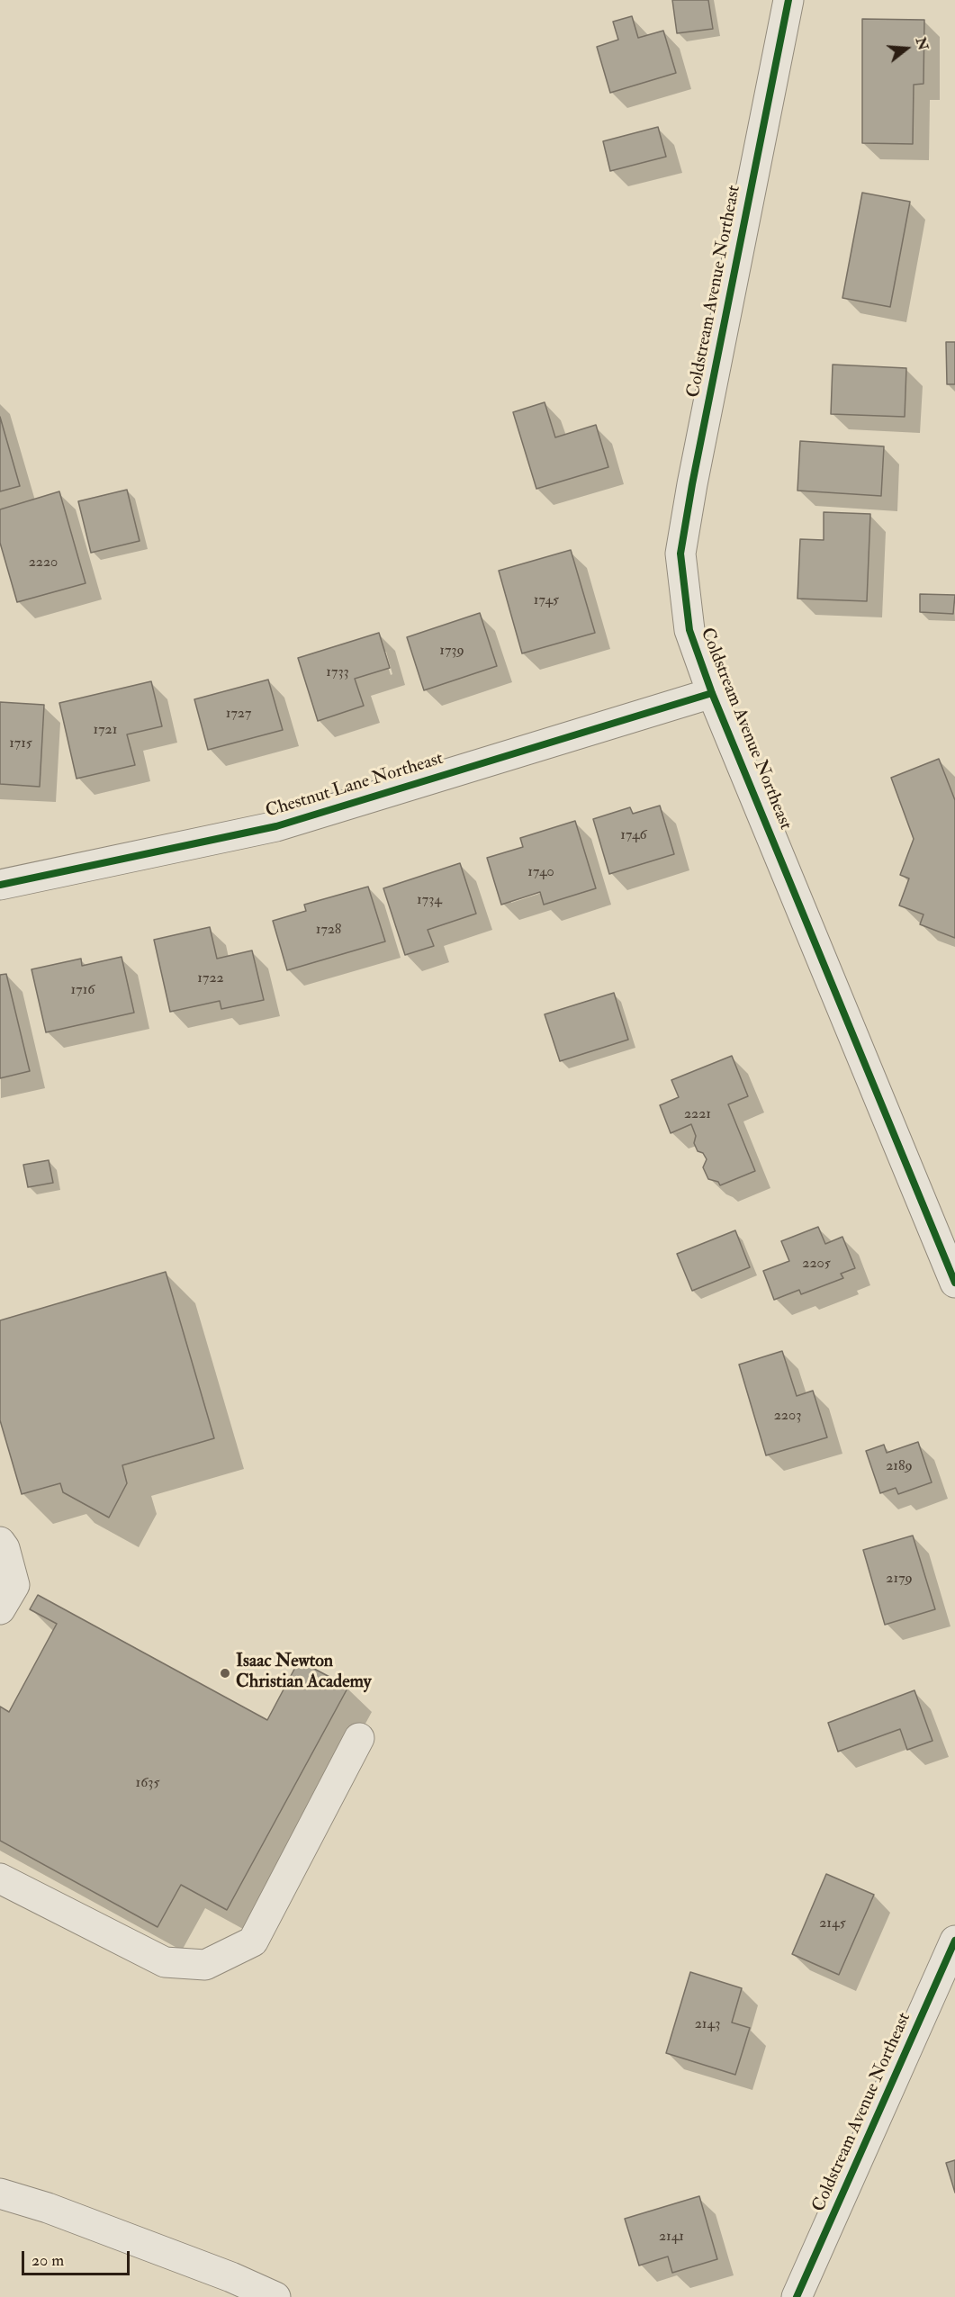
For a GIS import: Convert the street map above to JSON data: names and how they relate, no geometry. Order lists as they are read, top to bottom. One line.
{"streets":{"street":["Coldstream Avenue Northeast","Chestnut Lane Northeast"]},"crossings":[["Coldstream Avenue Northeast","Chestnut Lane Northeast"]],"places":["Isaac Newton Christian Academy"],"house_numbers":["2220","1745","1739","1733","1727","1721","1715","1746","1740","1734","1728","1722","1716","2221","2205","2203","2189","2179","1635","2145","2143","2141"],"scale_bar":"20 m","north":"right"}
